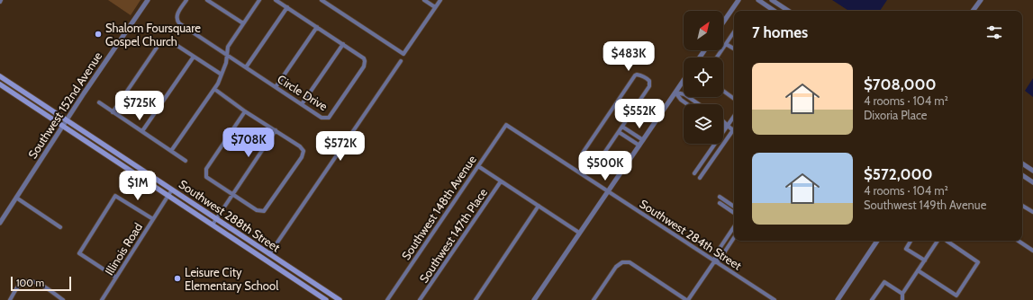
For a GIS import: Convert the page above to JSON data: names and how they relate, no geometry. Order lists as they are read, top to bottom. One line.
{"streets":{"main road":["Southwest 288th Street"],"street":["Circle Drive","Southwest 152nd Avenue","Southwest 148th Avenue","Southwest 284th Street","Southwest 147th Place","Illinois Road"]},"crossings":[["Southwest 152nd Avenue","Southwest 288th Street"],["Southwest 148th Avenue","Southwest 284th Street"],["Southwest 288th Street","Illinois Road"]],"places":["Shalom Foursquare Gospel Church","Leisure City Elementary School"],"scale_bar":"100 m","north":"top right","page":{"heading":"7 homes","price":["$483K","$725K","$552K","$708K","$572K","$500K","$1M"],"list":[{"name":"$708,000","note":"4 rooms · 104 m² · Dixoria Place"},{"name":"$572,000","note":"4 rooms · 104 m² · Southwest 149th Avenue"}],"scale":"100 m"}}
